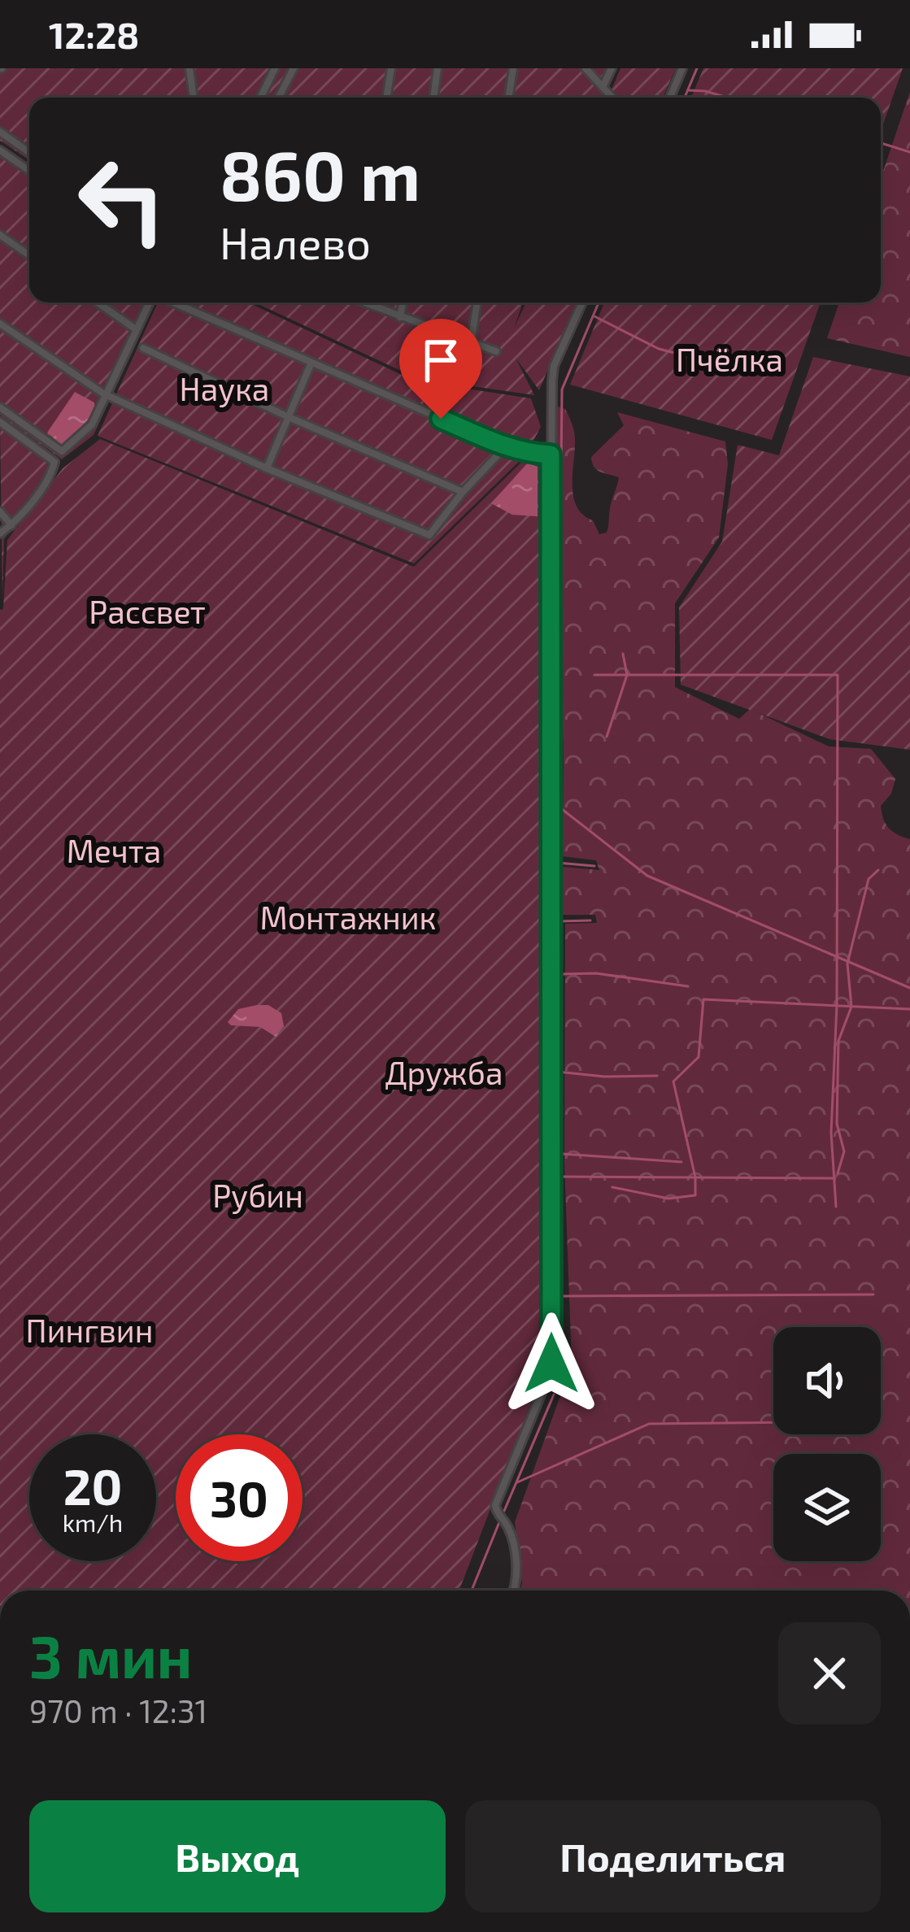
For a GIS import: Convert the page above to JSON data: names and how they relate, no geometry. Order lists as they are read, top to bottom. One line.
{"parks":["Пчёлка","Наука","Рассвет","Мечта","Монтажник","Дружба","Рубин","Пингвин"],"page":{"status":"12:28","turn":["860 m","Налево"],"speed":"20 km/h","limit":"30","heading":["3 мин","970 m · 12:31"],"buttons":["Выход","Поделиться"]}}
